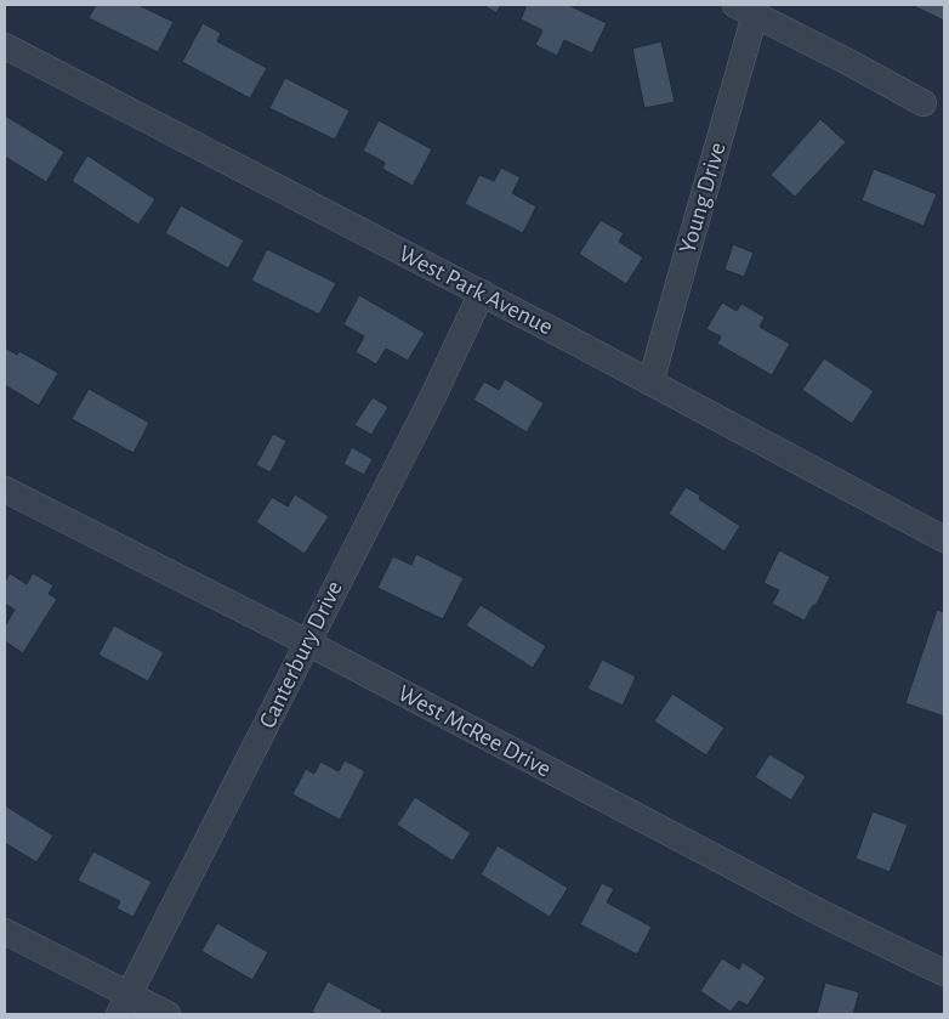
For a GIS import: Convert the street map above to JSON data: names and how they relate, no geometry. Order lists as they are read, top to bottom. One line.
{"streets":{"street":["Young Drive","West Park Avenue","Canterbury Drive","West McRee Drive"]},"crossings":[["Young Drive","West Park Avenue"],["West Park Avenue","Canterbury Drive"],["Canterbury Drive","West McRee Drive"]]}
